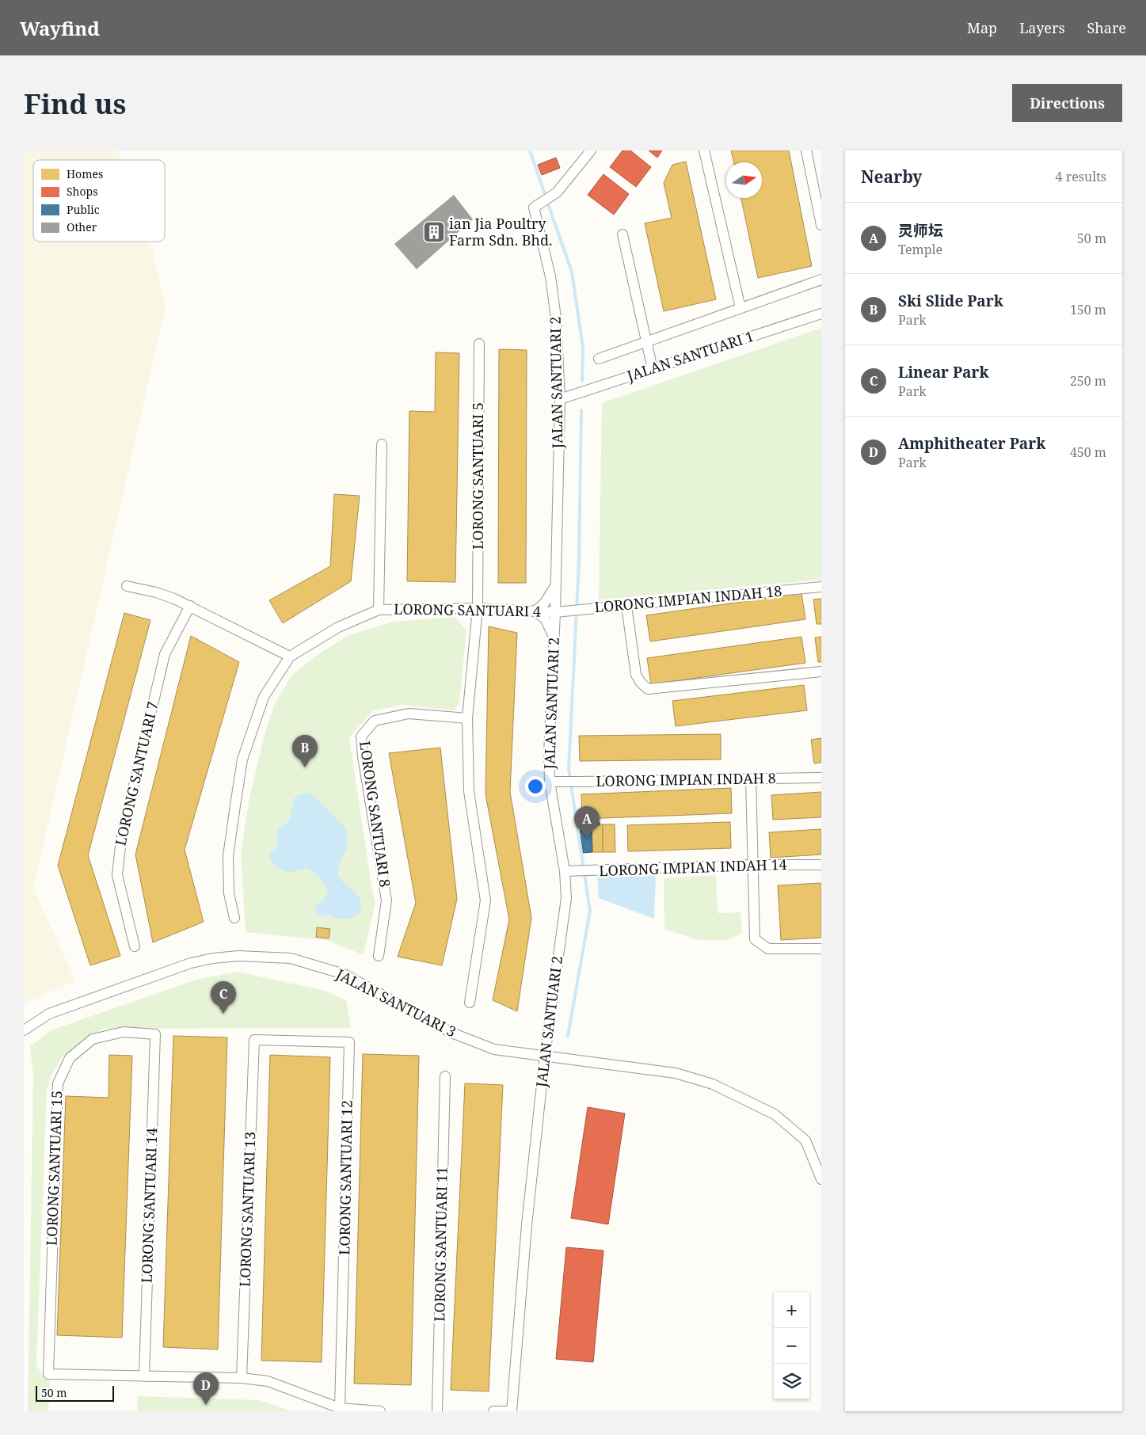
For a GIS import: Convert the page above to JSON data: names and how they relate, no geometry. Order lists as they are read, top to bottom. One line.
{"streets":{"street":["JALAN SANTUARI 1","JALAN SANTUARI 2","LORONG SANTUARI 5","LORONG IMPIAN INDAH 18","LORONG SANTUARI 4","LORONG SANTUARI 7","LORONG IMPIAN INDAH 8","LORONG SANTUARI 8","LORONG IMPIAN INDAH 14","JALAN SANTUARI 3","LORONG SANTUARI 15","LORONG SANTUARI 12","LORONG SANTUARI 14","LORONG SANTUARI 13","LORONG SANTUARI 11"]},"crossings":[["JALAN SANTUARI 1","JALAN SANTUARI 2"],["JALAN SANTUARI 2","LORONG IMPIAN INDAH 18"],["JALAN SANTUARI 2","LORONG SANTUARI 4"],["JALAN SANTUARI 2","LORONG IMPIAN INDAH 8"],["JALAN SANTUARI 2","LORONG IMPIAN INDAH 14"],["JALAN SANTUARI 2","JALAN SANTUARI 3"],["LORONG SANTUARI 5","LORONG SANTUARI 4"],["LORONG SANTUARI 5","LORONG SANTUARI 8"],["LORONG IMPIAN INDAH 18","LORONG SANTUARI 4"],["LORONG SANTUARI 15","LORONG SANTUARI 14"],["LORONG SANTUARI 12","LORONG SANTUARI 13"]],"places":{"building":["ian Jia Poultry Farm Sdn. Bhd."]},"legend":["Homes","Shops","Public","Other"],"scale_bar":"50 m","north":"right","page":{"header":"Wayfind","nav":["Map","Layers","Share"],"buttons":"Directions","title":"Find us","heading":["Nearby","4 results"],"list":[{"mark":"A","name":"灵师坛","note":"Temple","value":"50 m"},{"mark":"B","name":"Ski Slide Park","note":"Park","value":"150 m"},{"mark":"C","name":"Linear Park","note":"Park","value":"250 m"},{"mark":"D","name":"Amphitheater Park","note":"Park","value":"450 m"}],"pins":["B","A","C","D"],"map_buttons":["+","−"],"scale":"50 m"}}
